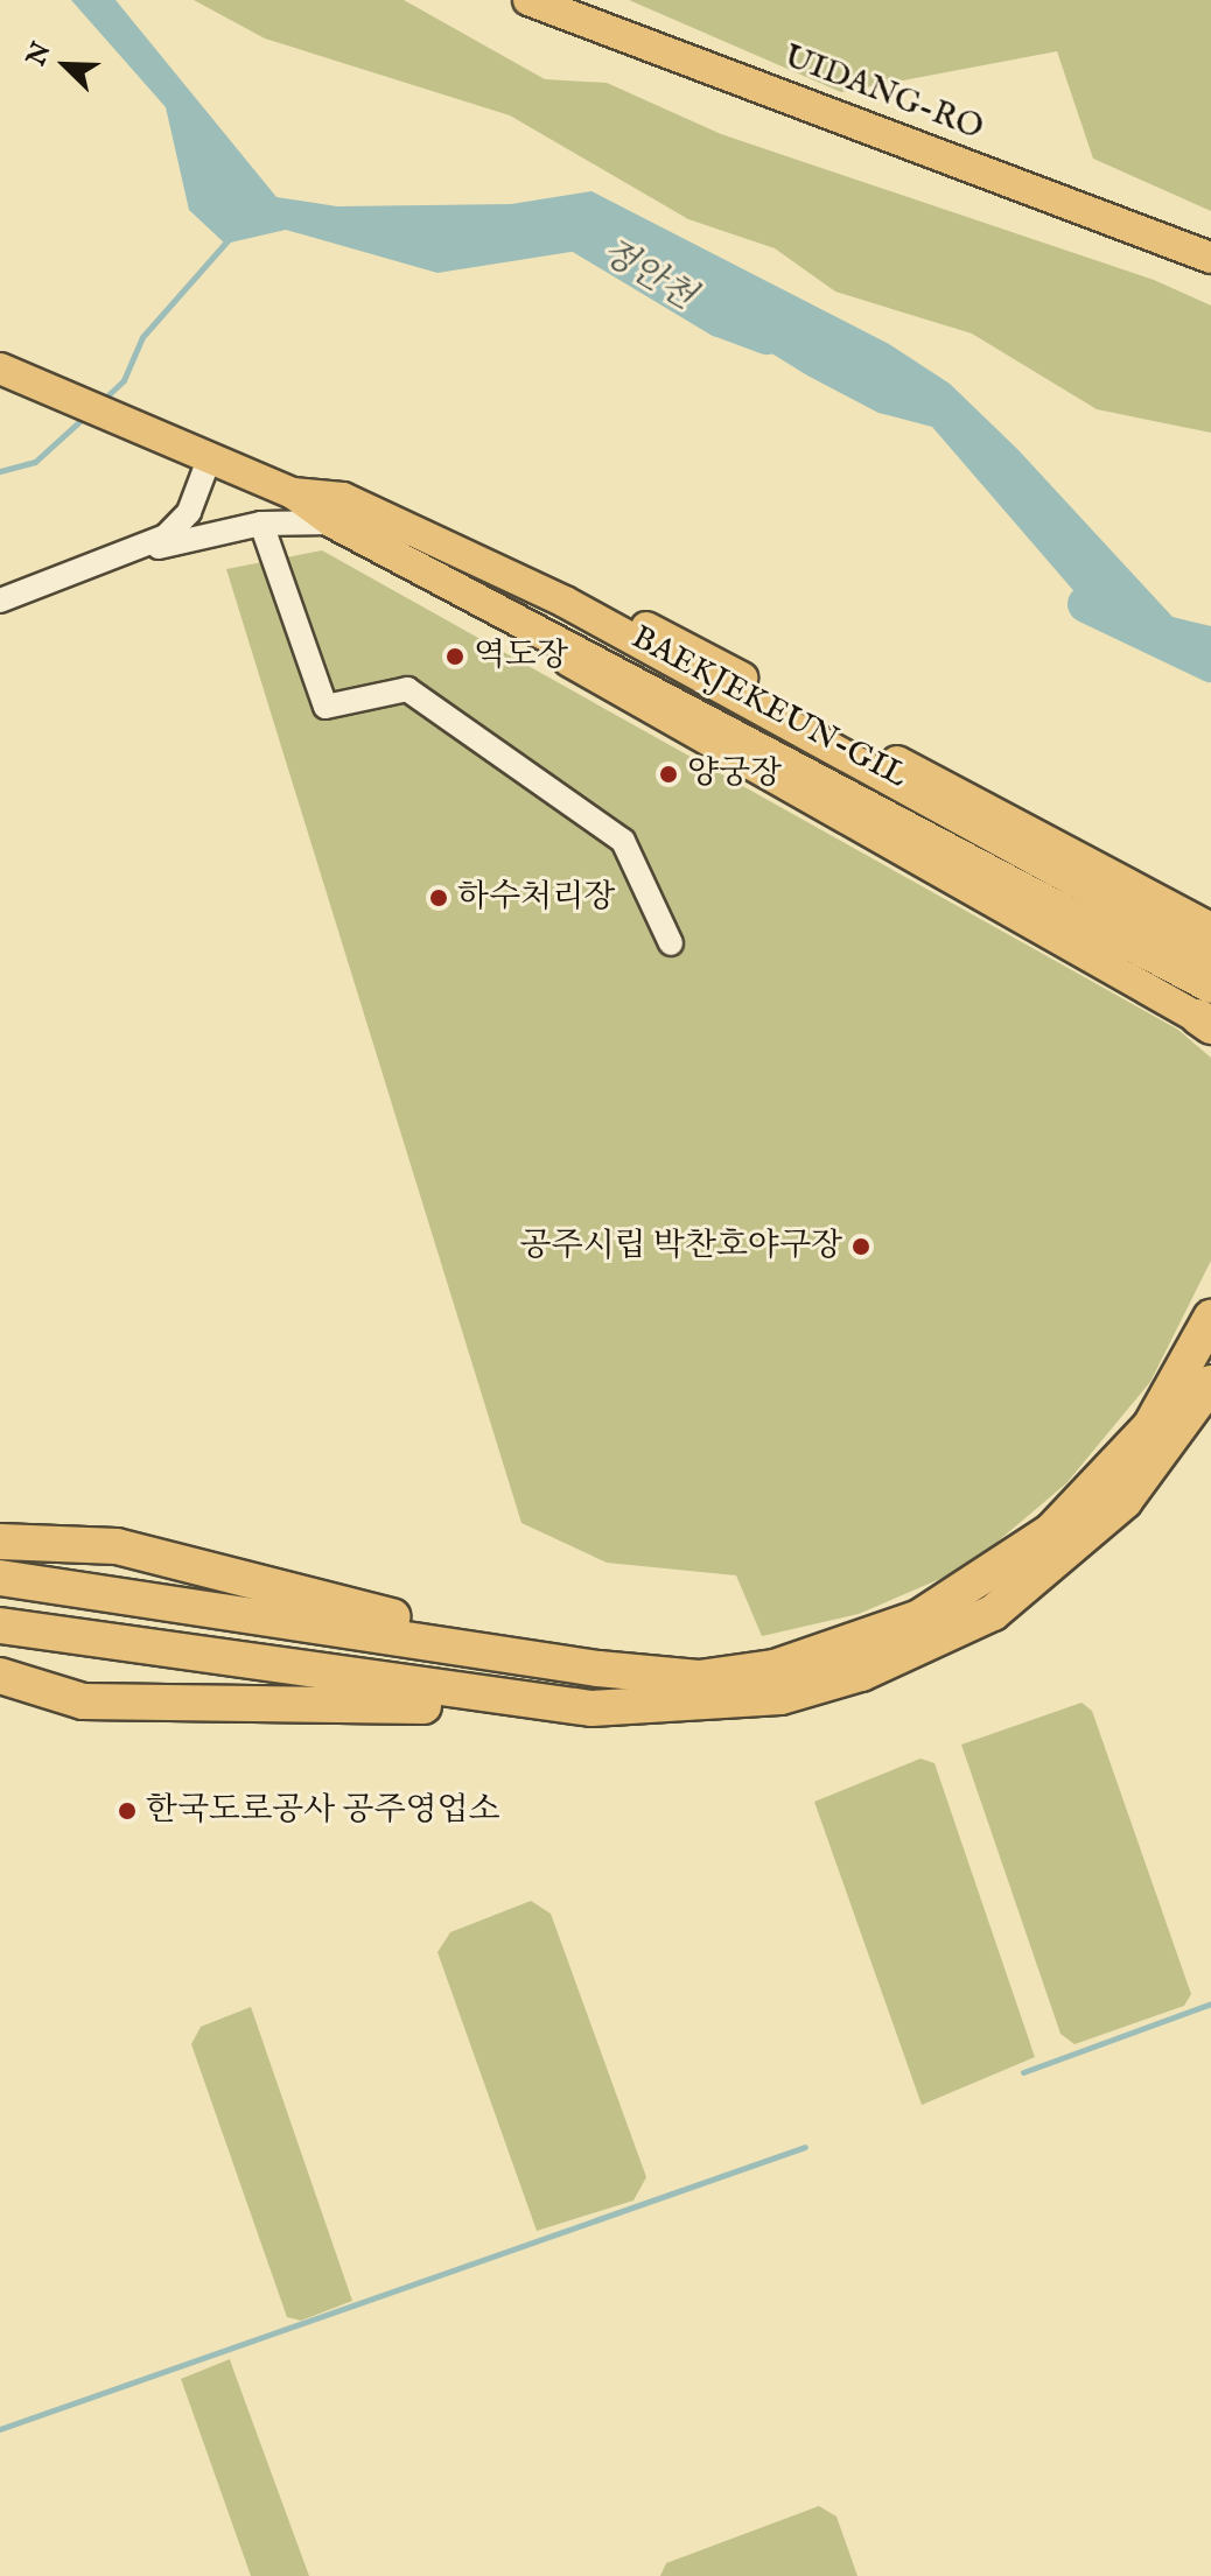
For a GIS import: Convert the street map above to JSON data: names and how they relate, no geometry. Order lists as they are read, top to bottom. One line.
{"streets":{"main road":["UIDANG-RO","BAEKJEKEUN-GIL"]},"water":["정안천"],"places":["역도장","양궁장","하수처리장","공주시립 박찬호야구장","한국도로공사 공주영업소"],"north":"top left"}
